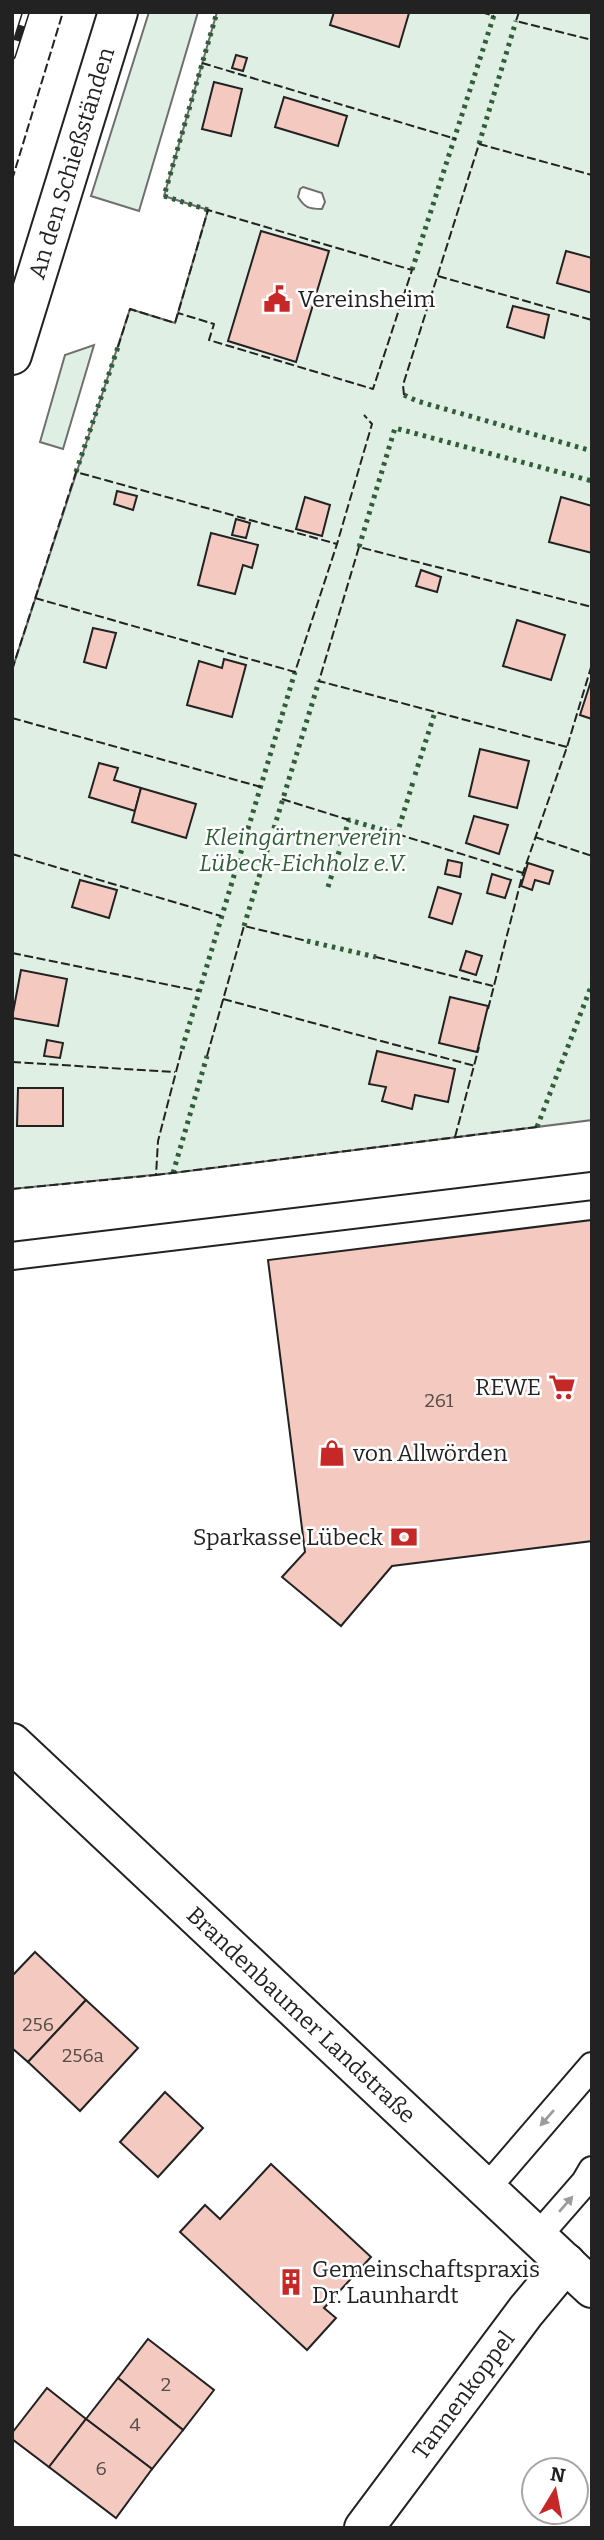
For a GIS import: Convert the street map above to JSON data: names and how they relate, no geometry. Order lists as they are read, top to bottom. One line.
{"streets":{"main road":["An den Schießständen","Brandenbaumer Landstraße","Tannenkoppel"]},"crossings":[["Brandenbaumer Landstraße","Tannenkoppel"]],"parks":["Kleingärtnerverein Lübeck-Eichholz e.V."],"places":{"public building":["Vereinsheim"],"supermarket":["REWE"],"shop":["von Allwörden"],"bank":["Sparkasse Lübeck"],"building":["Gemeinschaftspraxis Dr. Launhardt"]},"house_numbers":["261","256","256a","2","4","6"],"north":"top"}
